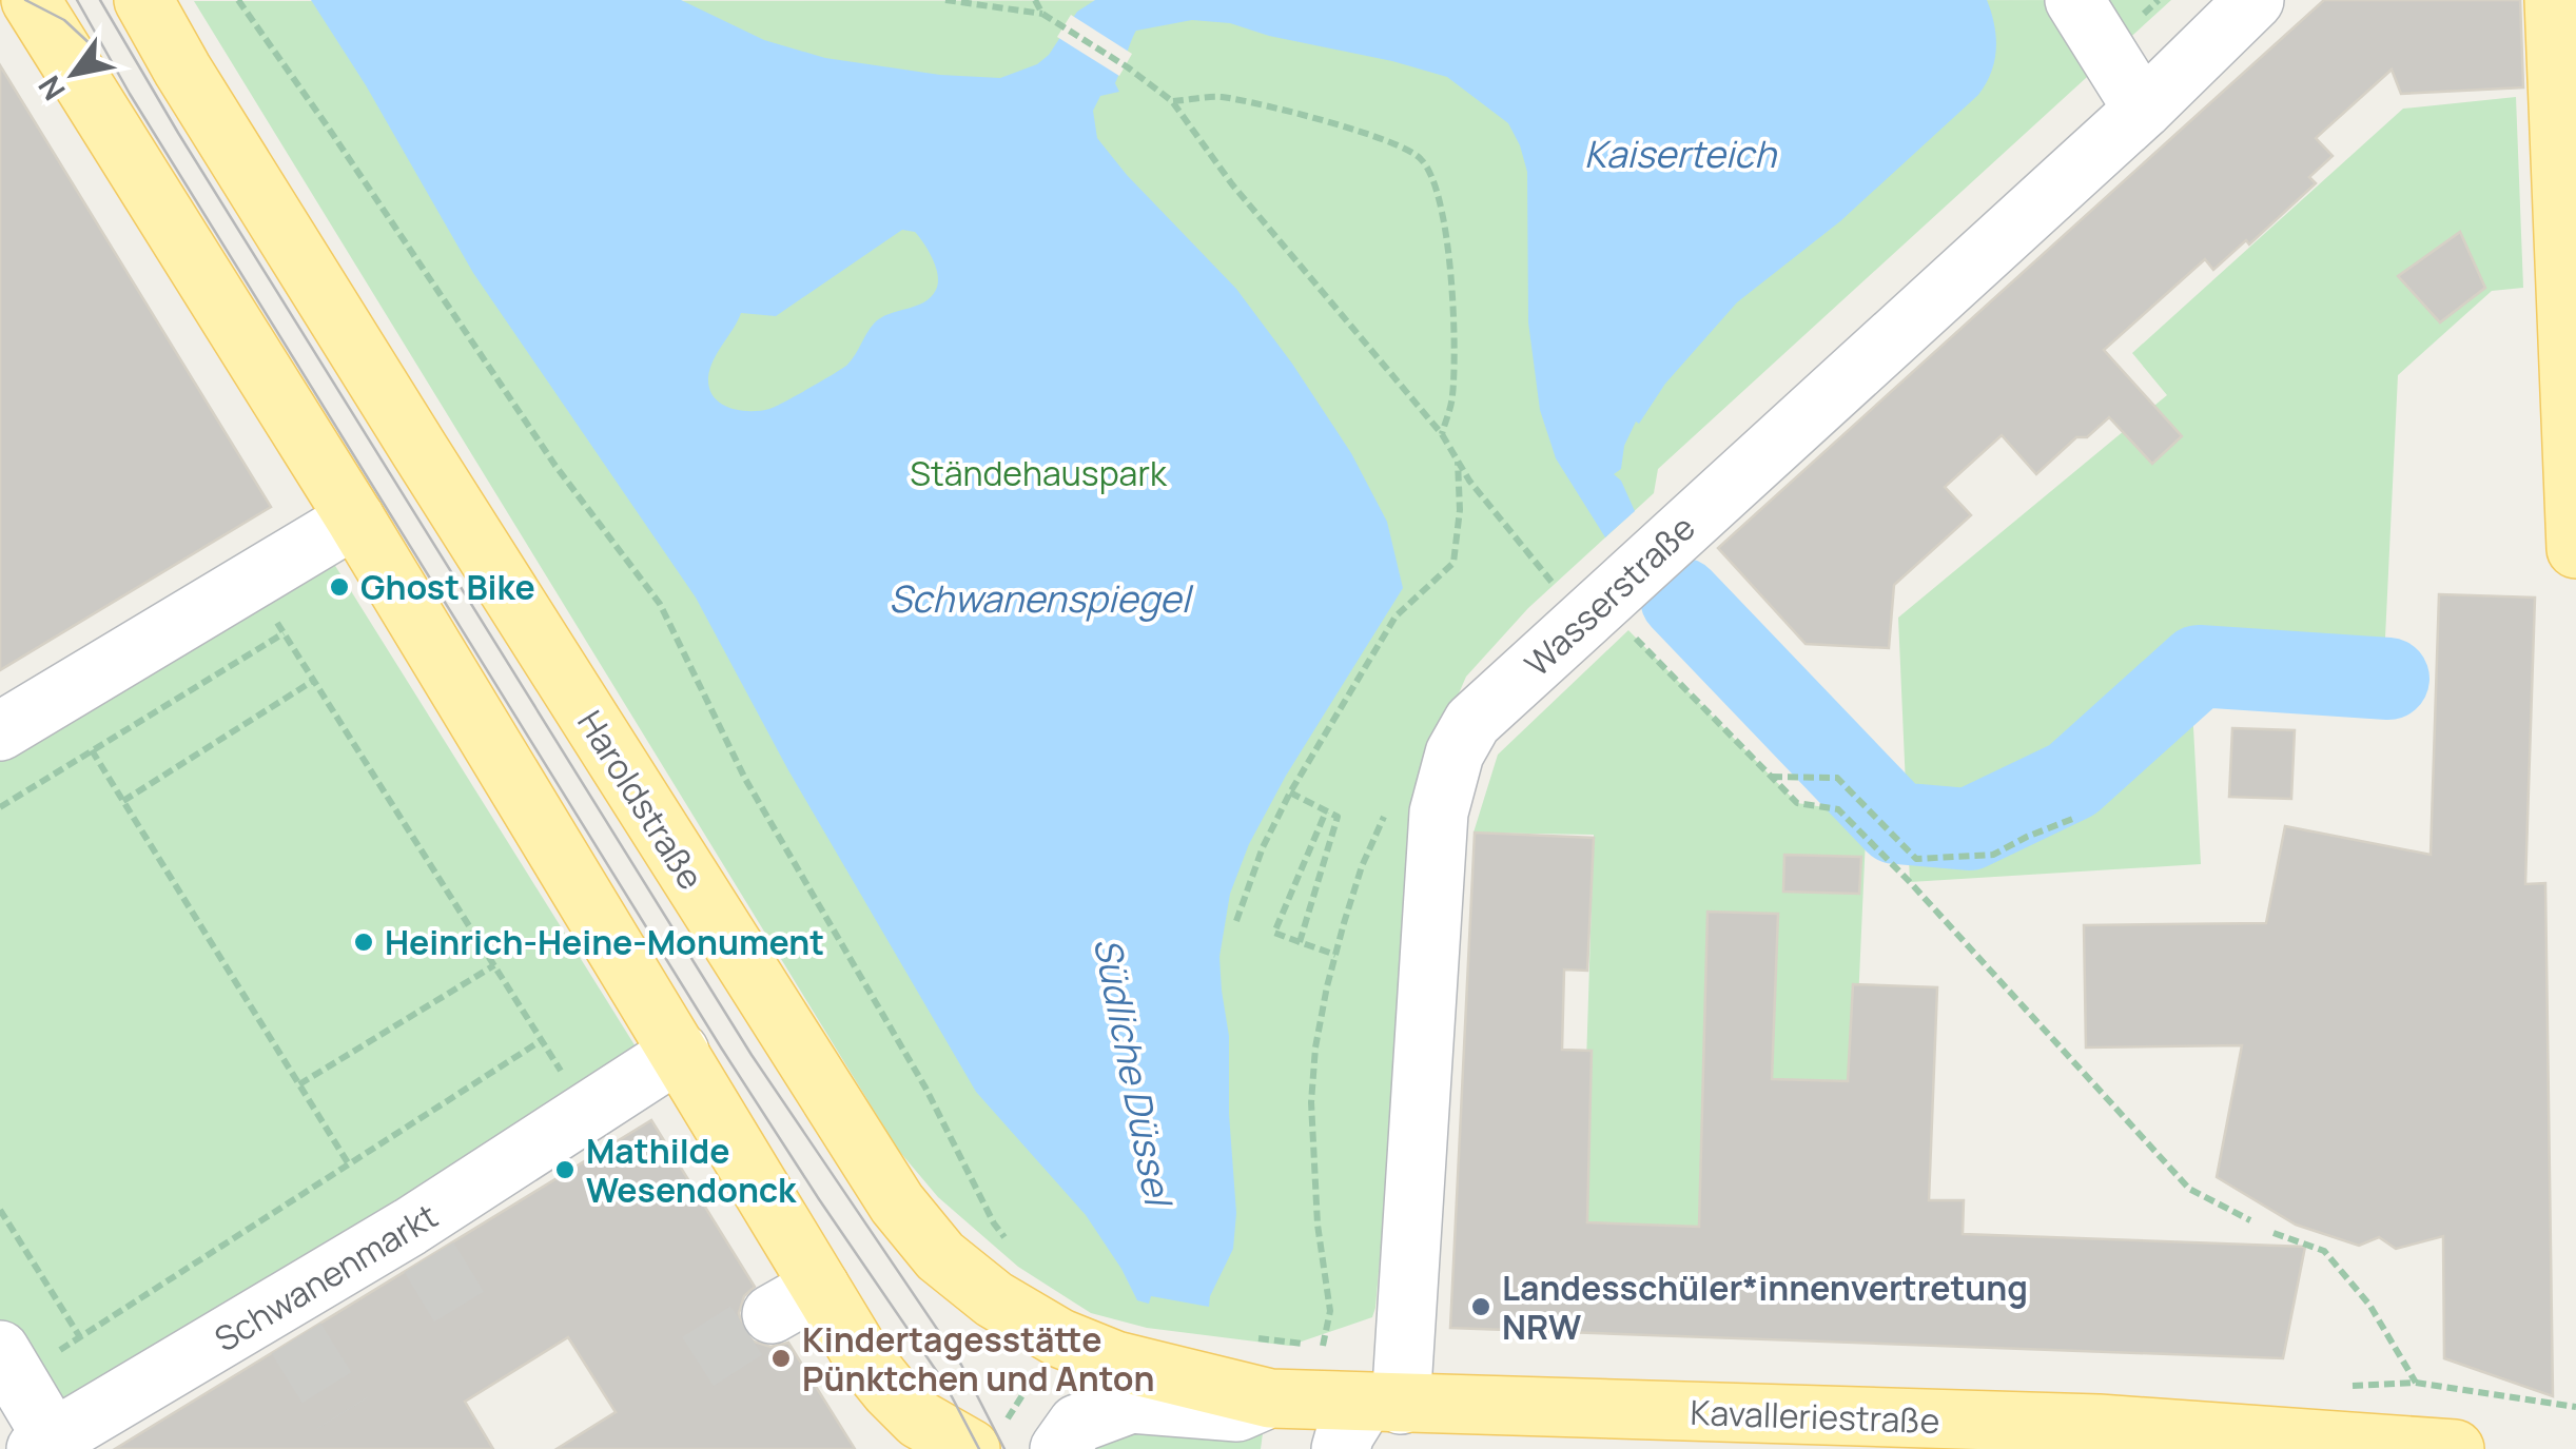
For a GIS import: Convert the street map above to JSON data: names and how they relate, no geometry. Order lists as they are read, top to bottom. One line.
{"streets":{"main road":["Haroldstraße","Kavalleriestraße"],"street":["Wasserstraße","Schwanenmarkt"]},"crossings":[["Wasserstraße","Haroldstraße"],["Wasserstraße","Kavalleriestraße"],["Haroldstraße","Kavalleriestraße"]],"water":["Kaiserteich","Schwanenspiegel","Südliche Düssel"],"parks":["Ständehauspark"],"places":["Ghost Bike","Heinrich-Heine-Monument","Mathilde Wesendonck","Landesschüler*innenvertretung NRW","Kindertagesstätte Pünktchen und Anton"],"north":"bottom left"}
